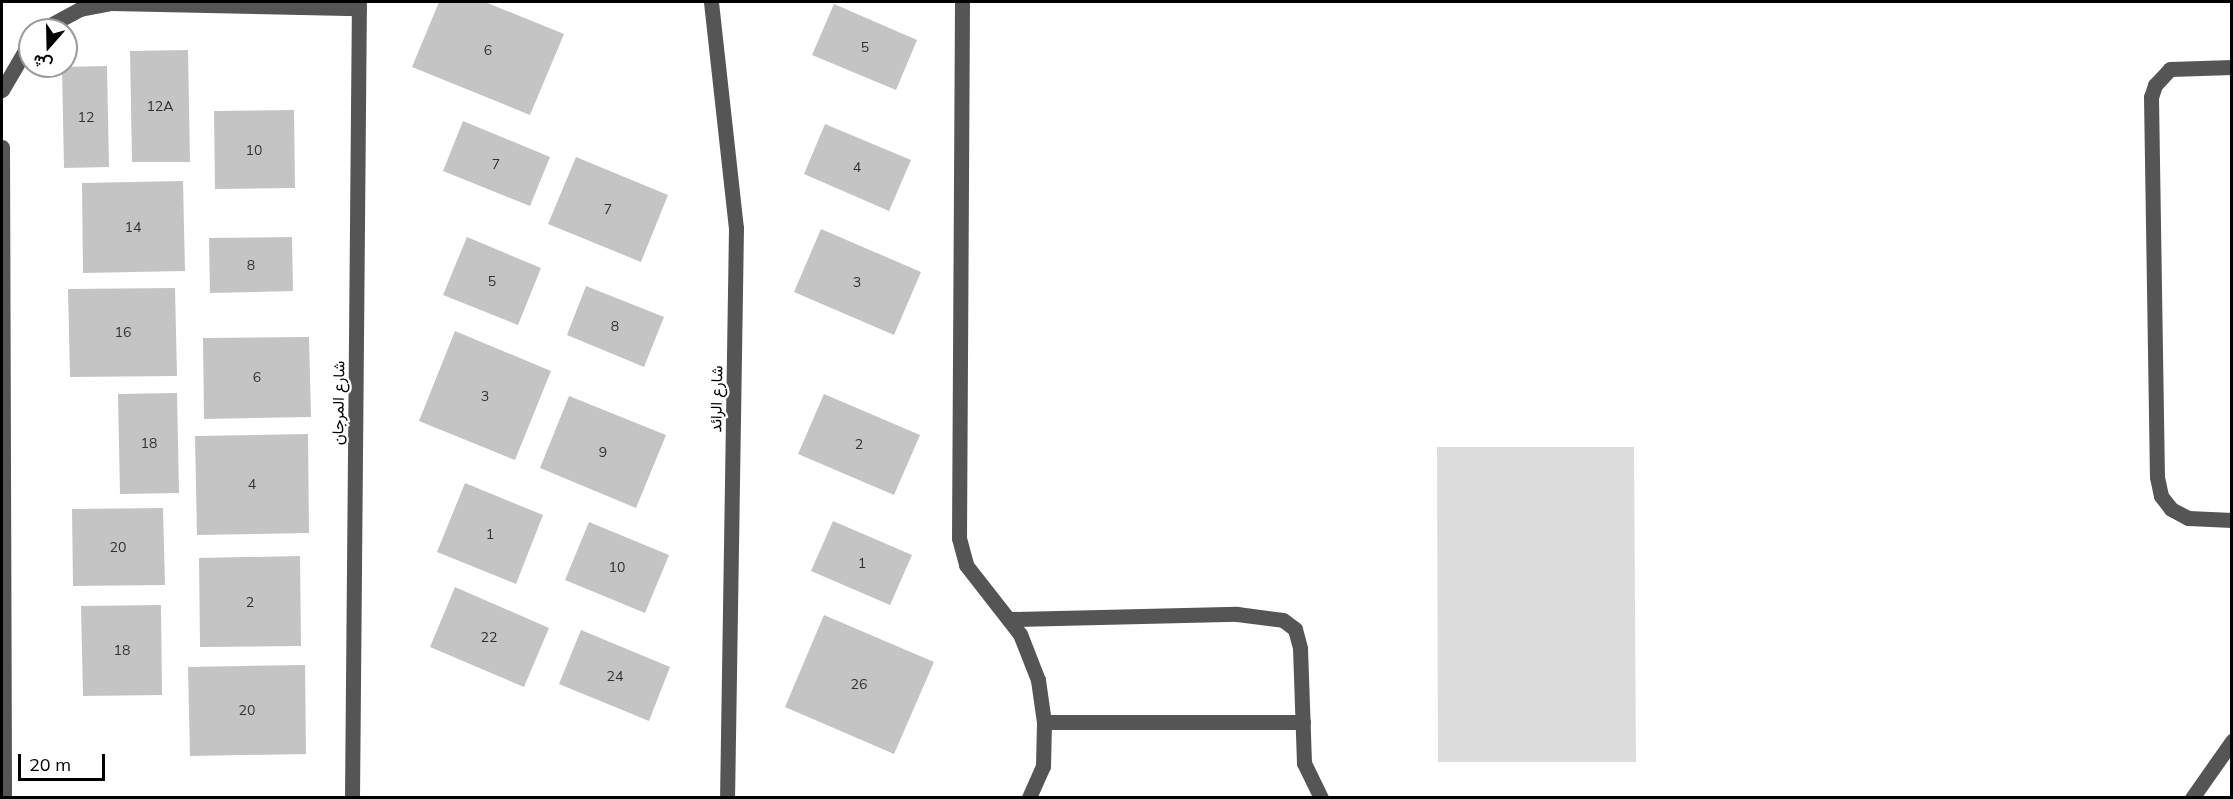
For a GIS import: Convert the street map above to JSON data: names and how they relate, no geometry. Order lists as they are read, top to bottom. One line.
{"streets":{"street":["شارع الرائد","شارع المرجان"]},"house_numbers":["5","6","12A","12","10","7","4","7","14","8","5","3","8","16","6","3","18","2","9","4","1","20","1","10","2","22","18","24","26","20"],"scale_bar":"20 m","north":"bottom"}
